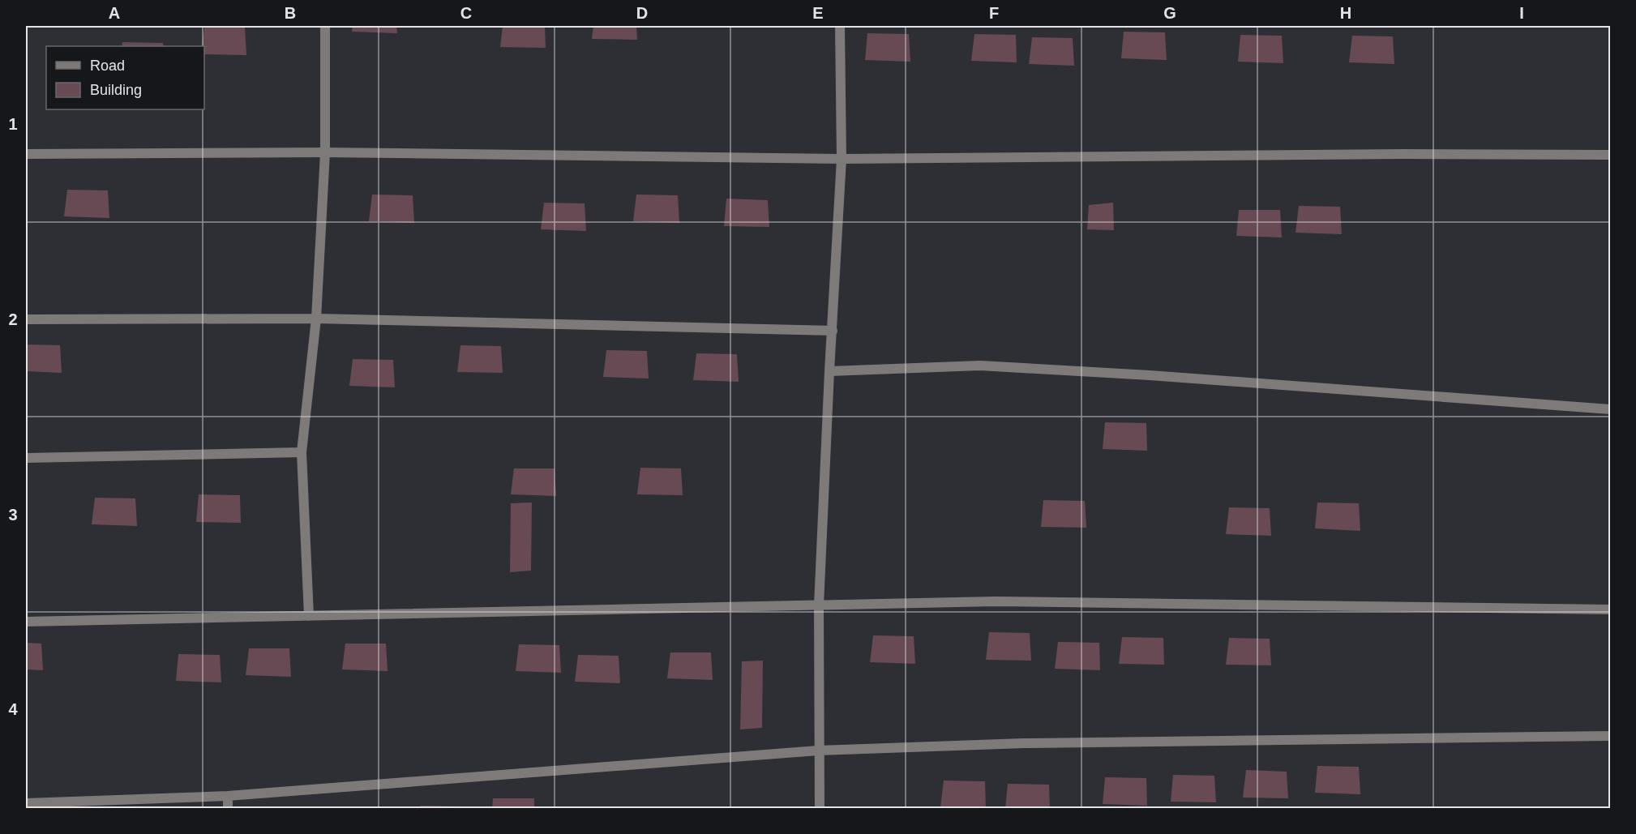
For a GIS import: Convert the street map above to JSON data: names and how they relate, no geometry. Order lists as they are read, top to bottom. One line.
{"legend":["Road","Building"],"grid":{"columns":["A","B","C","D","E","F","G","H","I"],"rows":["1","2","3","4"]}}
